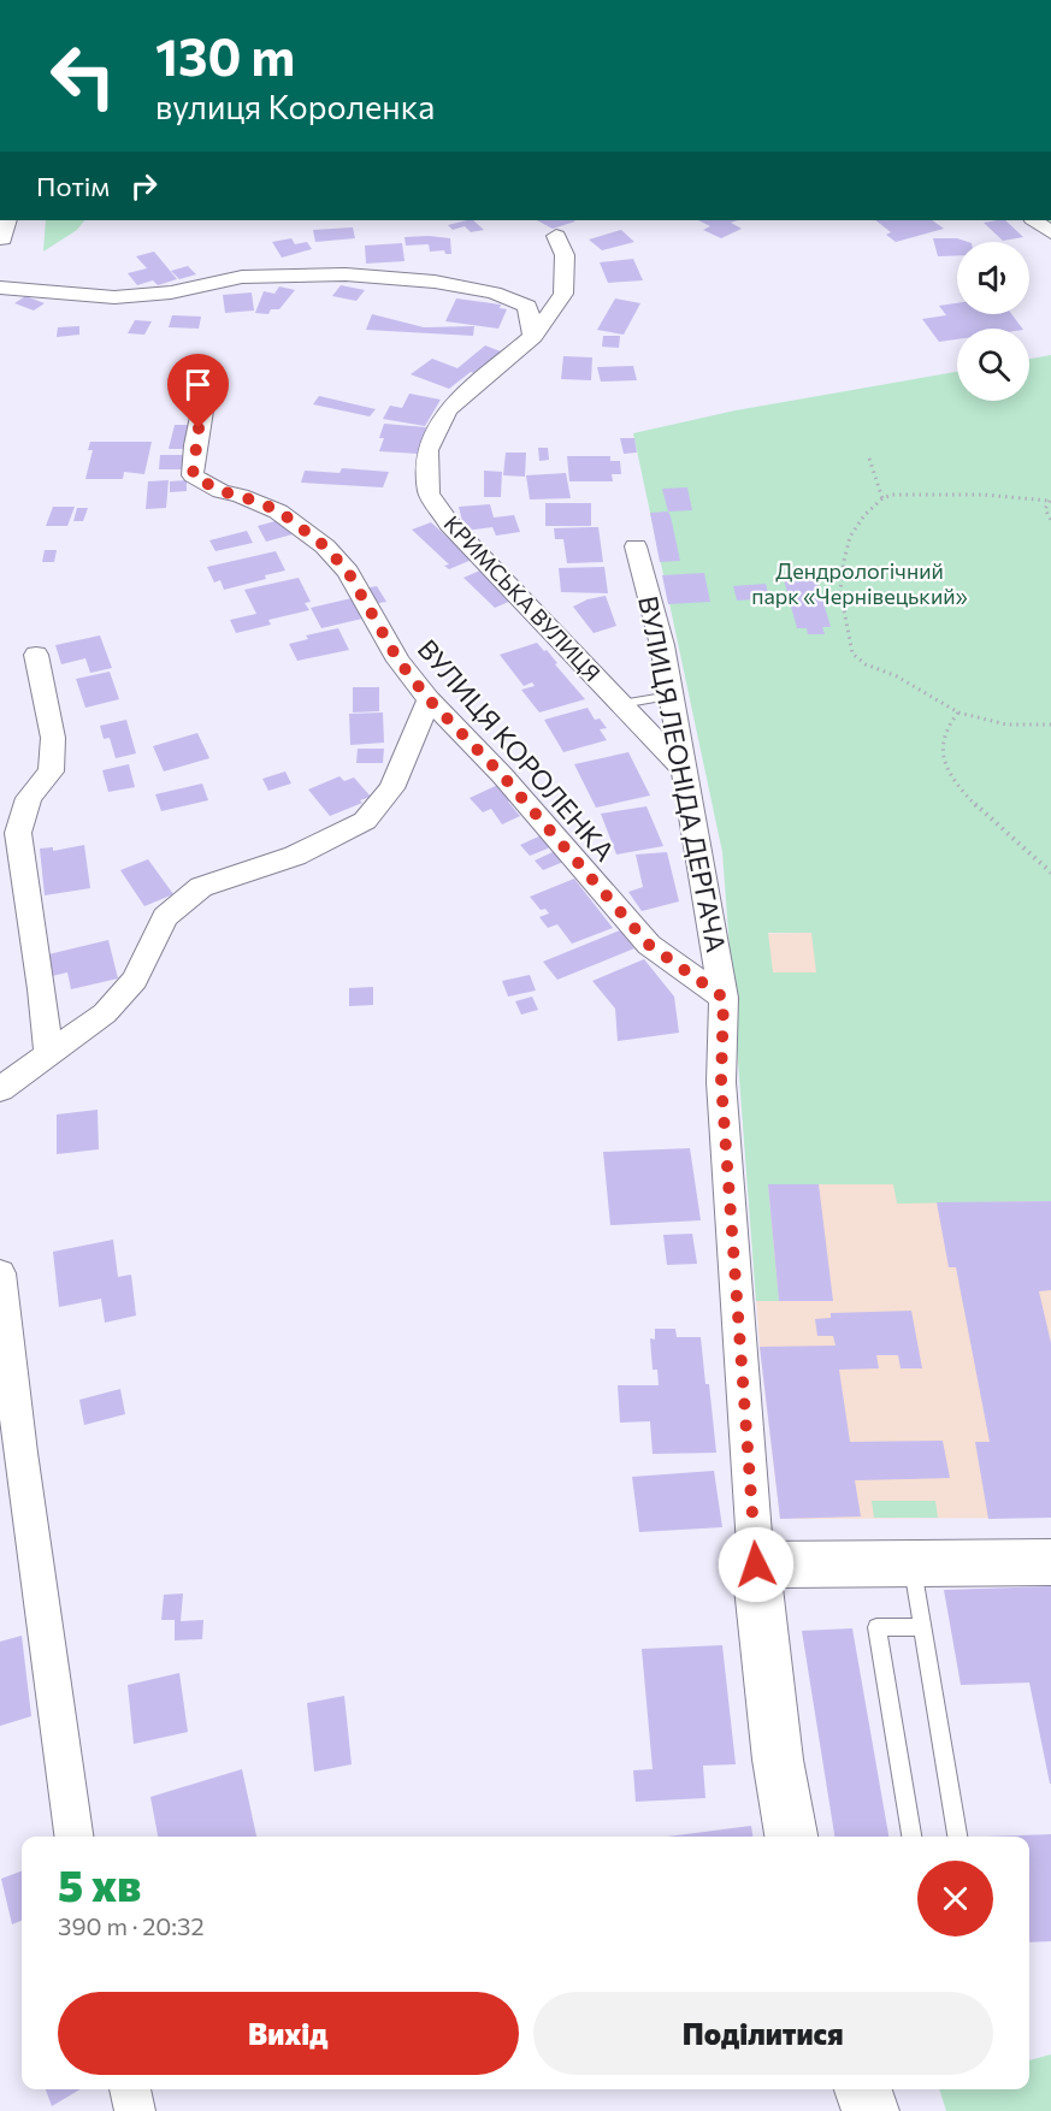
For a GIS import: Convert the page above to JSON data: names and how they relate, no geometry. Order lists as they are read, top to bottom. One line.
{"streets":{"street":["КРИМСЬКА ВУЛИЦЯ","ВУЛИЦЯ КОРОЛЕНКА","ВУЛИЦЯ ЛЕОНІДА ДЕРГАЧА"]},"crossings":[["КРИМСЬКА ВУЛИЦЯ","ВУЛИЦЯ ЛЕОНІДА ДЕРГАЧА"],["ВУЛИЦЯ КОРОЛЕНКА","ВУЛИЦЯ ЛЕОНІДА ДЕРГАЧА"]],"parks":["Дендрологічний парк «Чернівецький»"],"page":{"turn":["130 m","вулиця Короленка"],"then":"Потім","heading":["5 хв","390 m · 20:32"],"buttons":["Вихід","Поділитися"]}}
